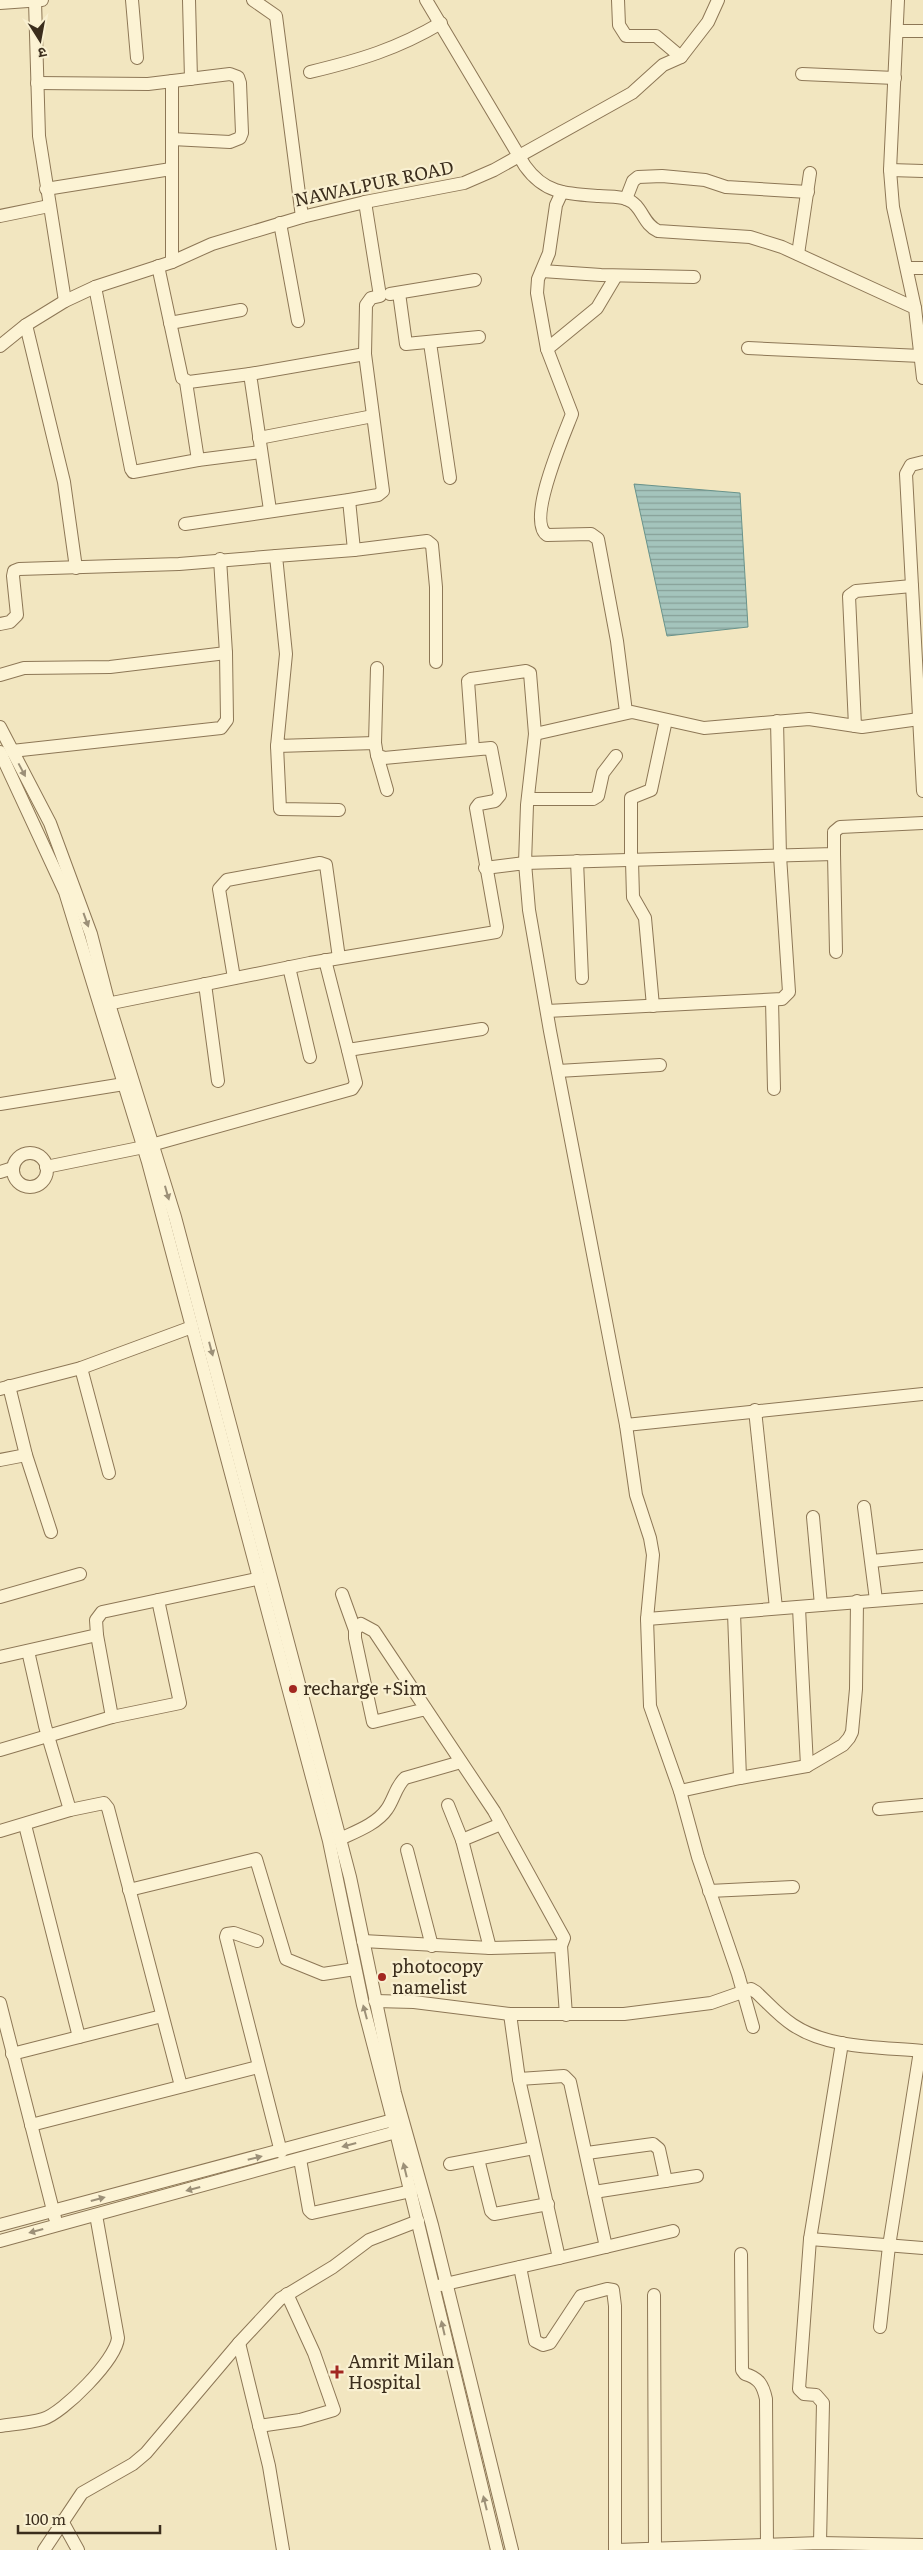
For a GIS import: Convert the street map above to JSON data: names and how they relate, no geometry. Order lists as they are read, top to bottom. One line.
{"streets":{"street":["NAWALPUR ROAD"]},"places":{"other":["recharge +Sim","photocopy namelist"],"health":["Amrit Milan Hospital"]},"scale_bar":"100 m","north":"bottom"}
